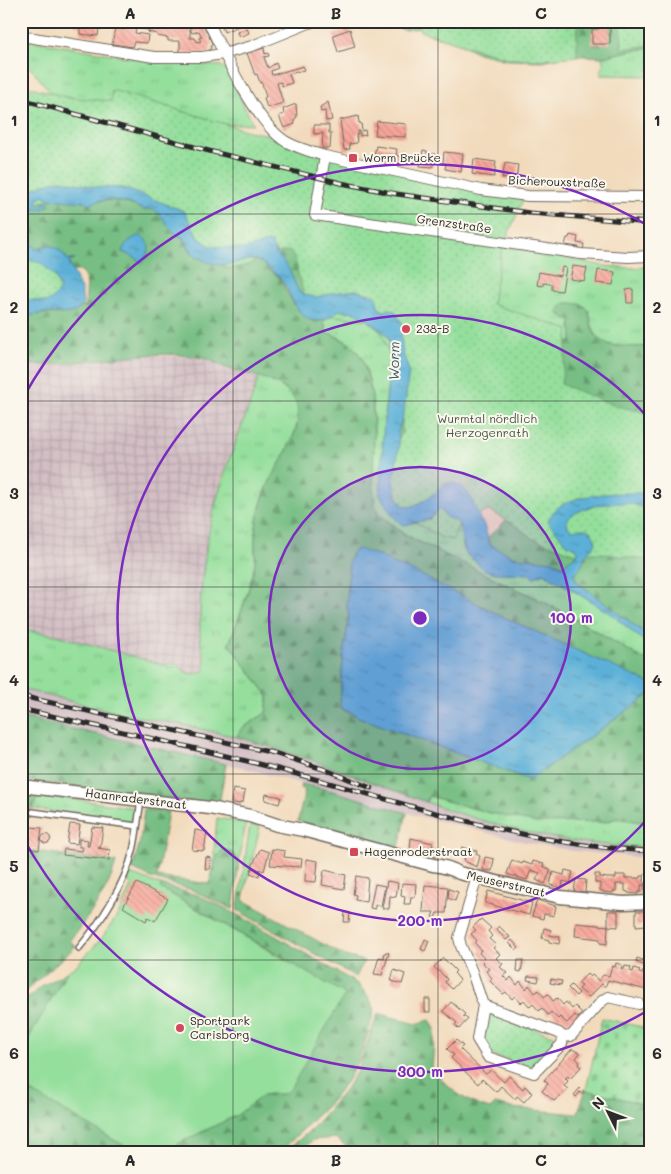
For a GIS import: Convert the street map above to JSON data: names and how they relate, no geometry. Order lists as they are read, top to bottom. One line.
{"streets":{"street":["Bicherouxstraße","Grenzstraße","Haanraderstraat","Meuserstraat"]},"crossings":[["Bicherouxstraße","Grenzstraße"],["Haanraderstraat","Meuserstraat"]],"water":["Worm"],"parks":["Wurmtal nördlich Herzogenrath"],"places":{"transit":["Worm Brücke","Hagenroderstraat"],"other":["238-B","Sportpark Carisborg"]},"north":"top left","grid":{"columns":["A","B","C"],"rows":["1","2","3","4","5","6"]},"rings":["100 m","200 m","300 m"]}
